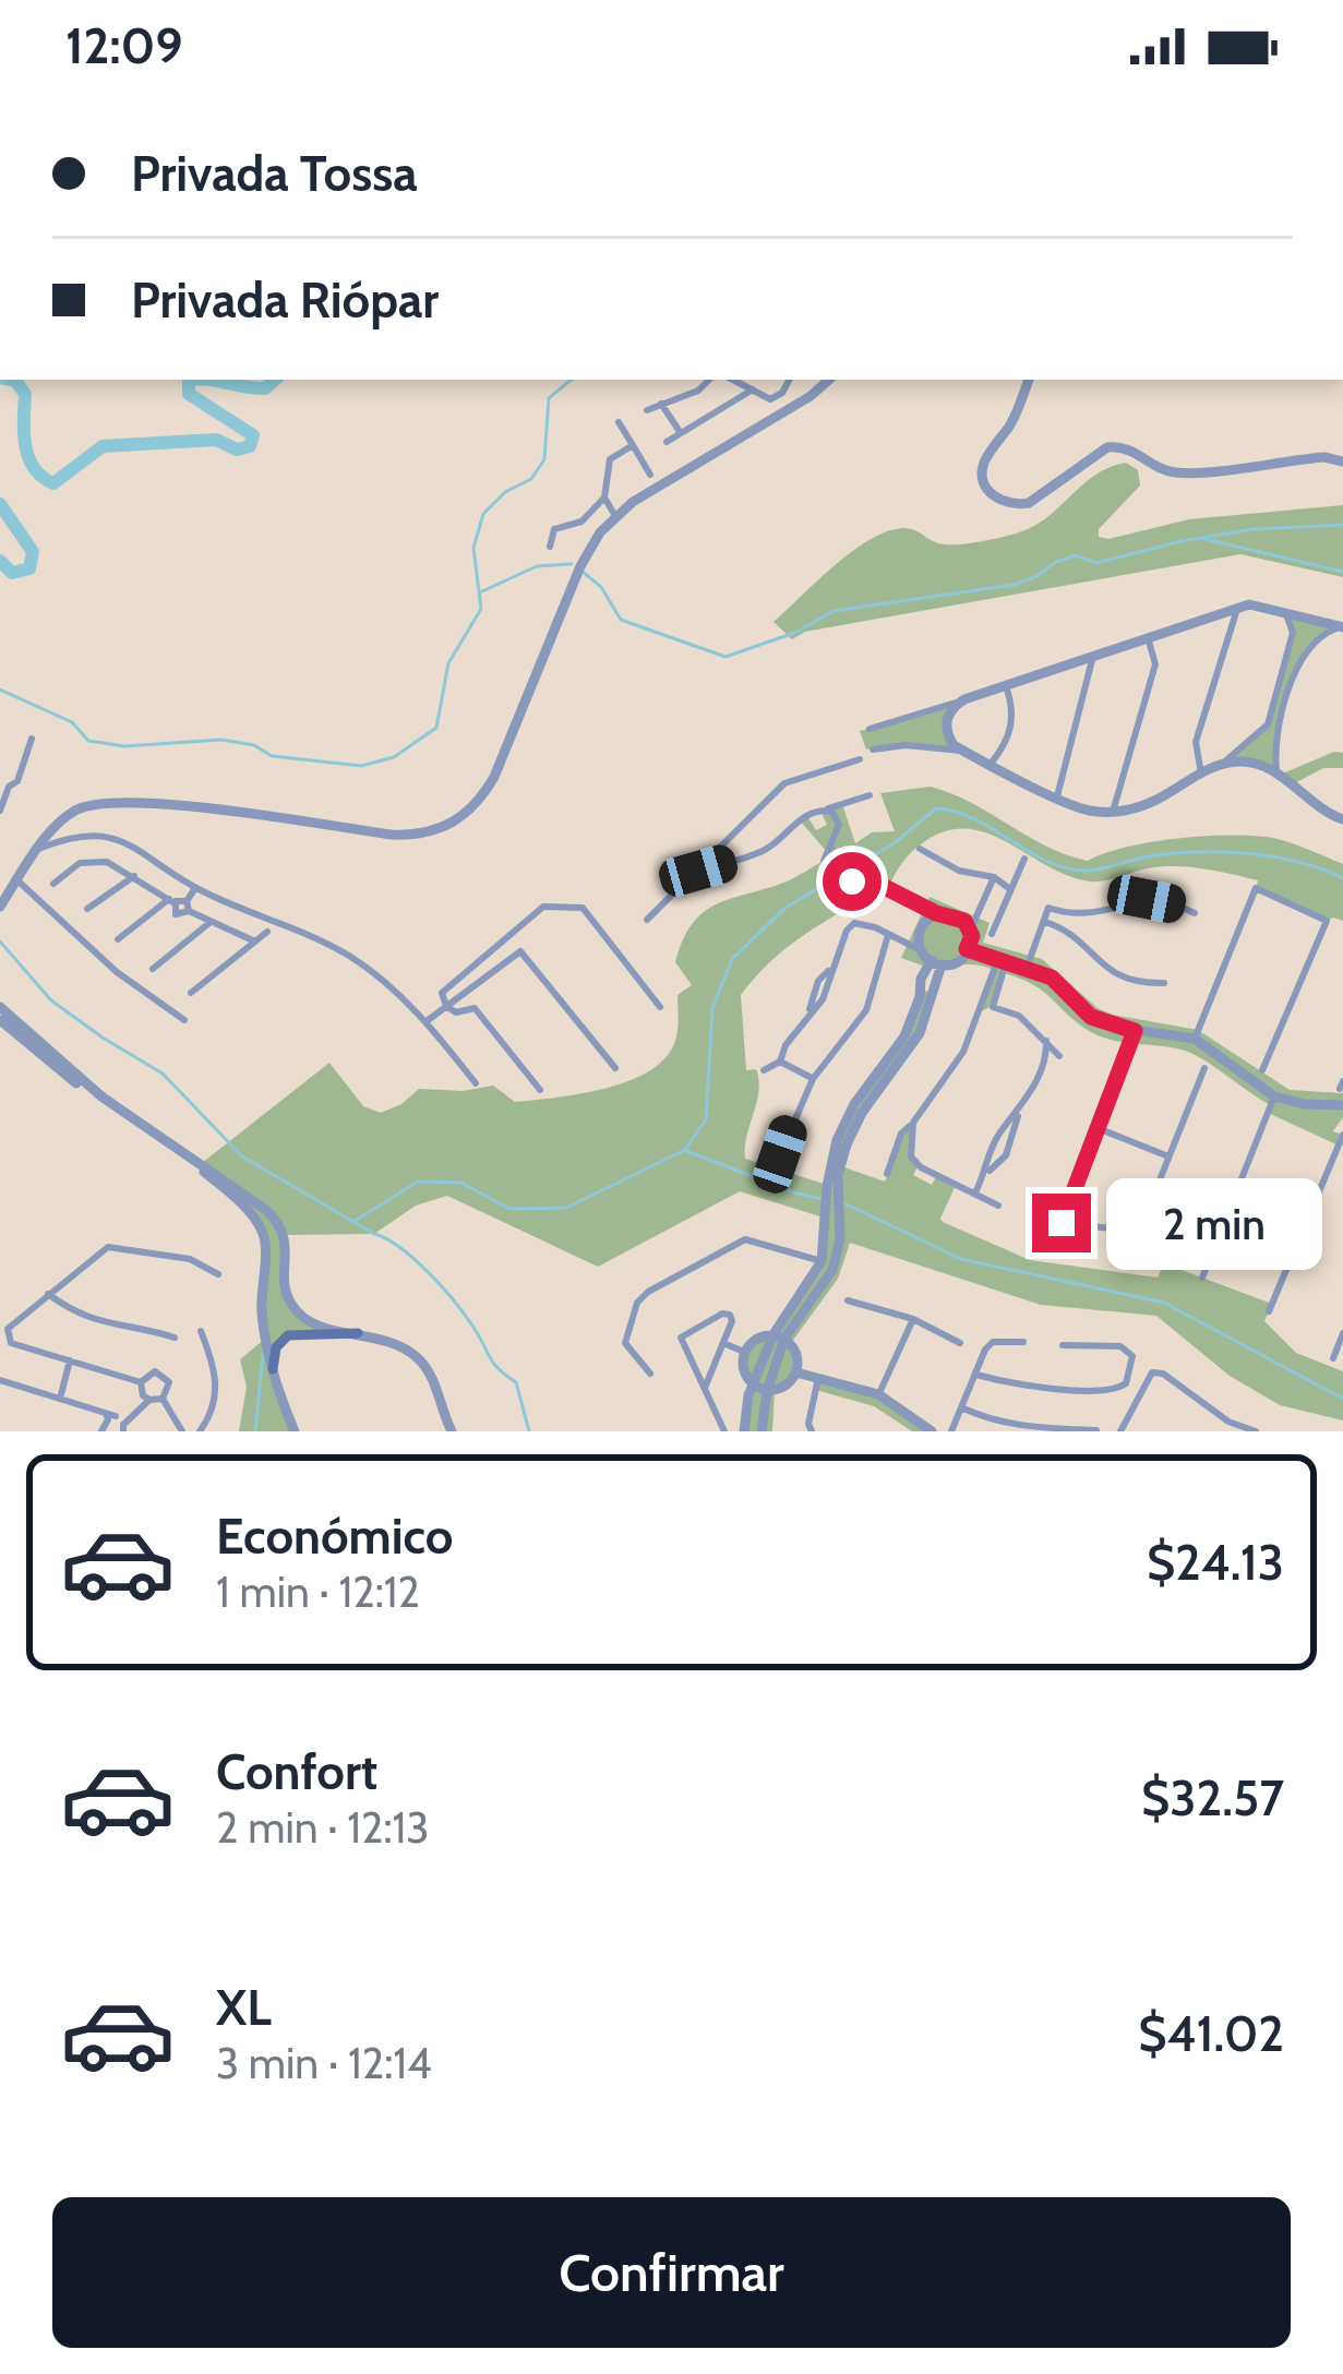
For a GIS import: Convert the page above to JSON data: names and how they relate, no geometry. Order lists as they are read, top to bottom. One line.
{"page":{"status":"12:09","banner":["Privada Tossa","Privada Riópar"],"bubble":"2 min","list":[{"name":"Económico","note":"1 min · 12:12","value":"$24.13"},{"name":"Confort","note":"2 min · 12:13","value":"$32.57"},{"name":"XL","note":"3 min · 12:14","value":"$41.02"}],"buttons":"Confirmar"}}
